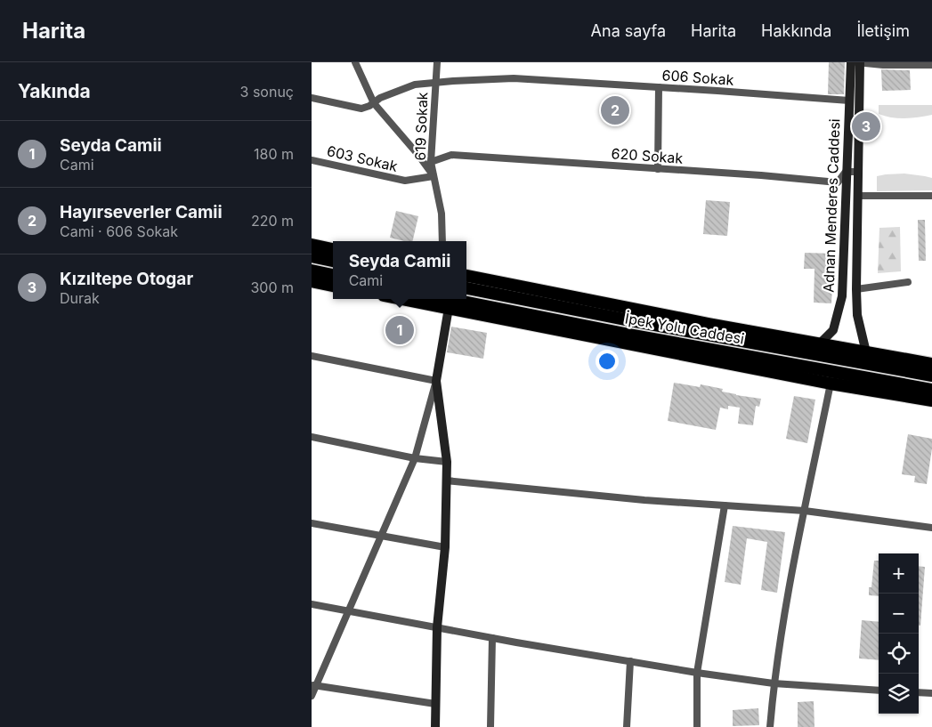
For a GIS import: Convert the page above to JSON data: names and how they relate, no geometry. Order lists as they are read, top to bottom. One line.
{"streets":{"highway":["İpek Yolu Caddesi"],"street":["606 Sokak","619 Sokak","620 Sokak","603 Sokak","Adnan Menderes Caddesi"]},"crossings":[["606 Sokak","619 Sokak"],["606 Sokak","Adnan Menderes Caddesi"],["619 Sokak","620 Sokak"],["619 Sokak","603 Sokak"],["620 Sokak","Adnan Menderes Caddesi"]],"page":{"header":"Harita","nav":["Ana sayfa","Harita","Hakkında","İletişim"],"heading":["Yakında","3 sonuç"],"pins":["2","3","1"],"list":[{"mark":"1","name":"Seyda Camii","note":"Cami","value":"180 m"},{"mark":"2","name":"Hayırseverler Camii","note":"Cami · 606 Sokak","value":"220 m"},{"mark":"3","name":"Kızıltepe Otogar","note":"Durak","value":"300 m"}],"popup":["Seyda Camii","Cami"],"map_buttons":["+","−"]}}
